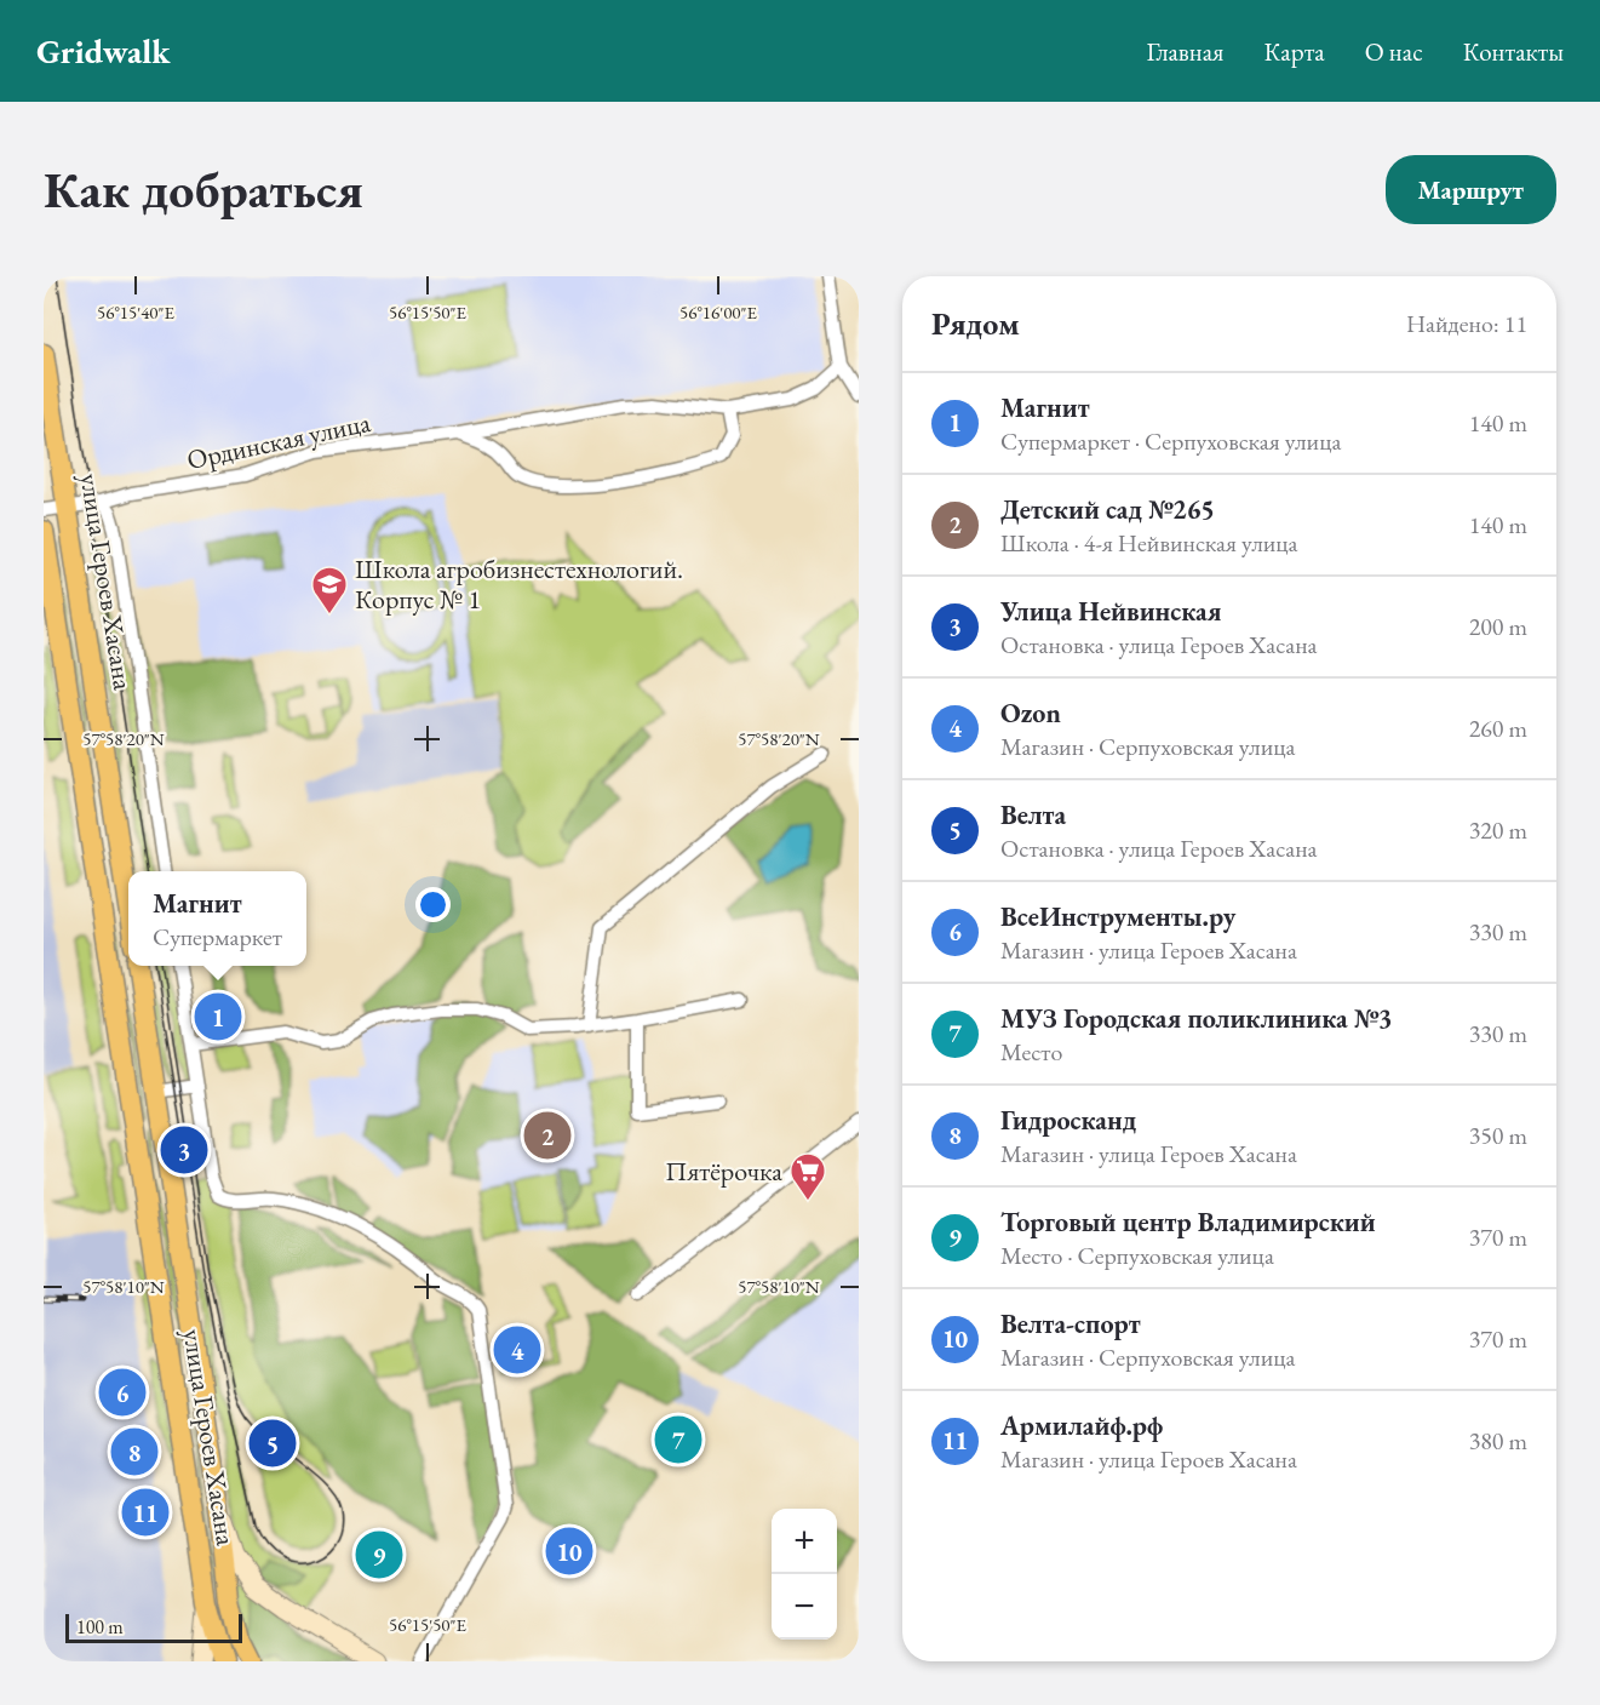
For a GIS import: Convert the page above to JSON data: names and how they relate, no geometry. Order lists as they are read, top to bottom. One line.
{"streets":{"main road":["улица Героев Хасана"],"street":["Ординская улица"]},"crossings":[["Ординская улица","улица Героев Хасана"]],"places":{"school or university":["Школа агробизнестехнологий. Корпус № 1"],"supermarket":["Пятёрочка"]},"scale_bar":"100 m","page":{"header":"Gridwalk","nav":["Главная","Карта","О нас","Контакты"],"buttons":"Маршрут","title":"Как добраться","heading":["Рядом","Найдено: 11"],"list":[{"mark":"1","name":"Магнит","note":"Супермаркет · Серпуховская улица","value":"140 m"},{"mark":"2","name":"Детский сад №265","note":"Школа · 4-я Нейвинская улица","value":"140 m"},{"mark":"3","name":"Улица Нейвинская","note":"Остановка · улица Героев Хасана","value":"200 m"},{"mark":"4","name":"Ozon","note":"Магазин · Серпуховская улица","value":"260 m"},{"mark":"5","name":"Велта","note":"Остановка · улица Героев Хасана","value":"320 m"},{"mark":"6","name":"ВсеИнструменты.ру","note":"Магазин · улица Героев Хасана","value":"330 m"},{"mark":"7","name":"МУЗ Городская поликлиника №3","note":"Место","value":"330 m"},{"mark":"8","name":"Гидросканд","note":"Магазин · улица Героев Хасана","value":"350 m"},{"mark":"9","name":"Торговый центр Владимирский","note":"Место · Серпуховская улица","value":"370 m"},{"mark":"10","name":"Велта-спорт","note":"Магазин · Серпуховская улица","value":"370 m"},{"mark":"11","name":"Армилайф.рф","note":"Магазин · улица Героев Хасана","value":"380 m"}],"popup":["Магнит","Супермаркет"],"pins":["1","2","3","4","6","7","5","8","11","10","9"],"map_buttons":["+","−"],"scale":"100 m"},"coordinates":["56°15'40\"E","56°15'50\"E","56°16'00\"E","57°58'20\"N","57°58'10\"N"]}
